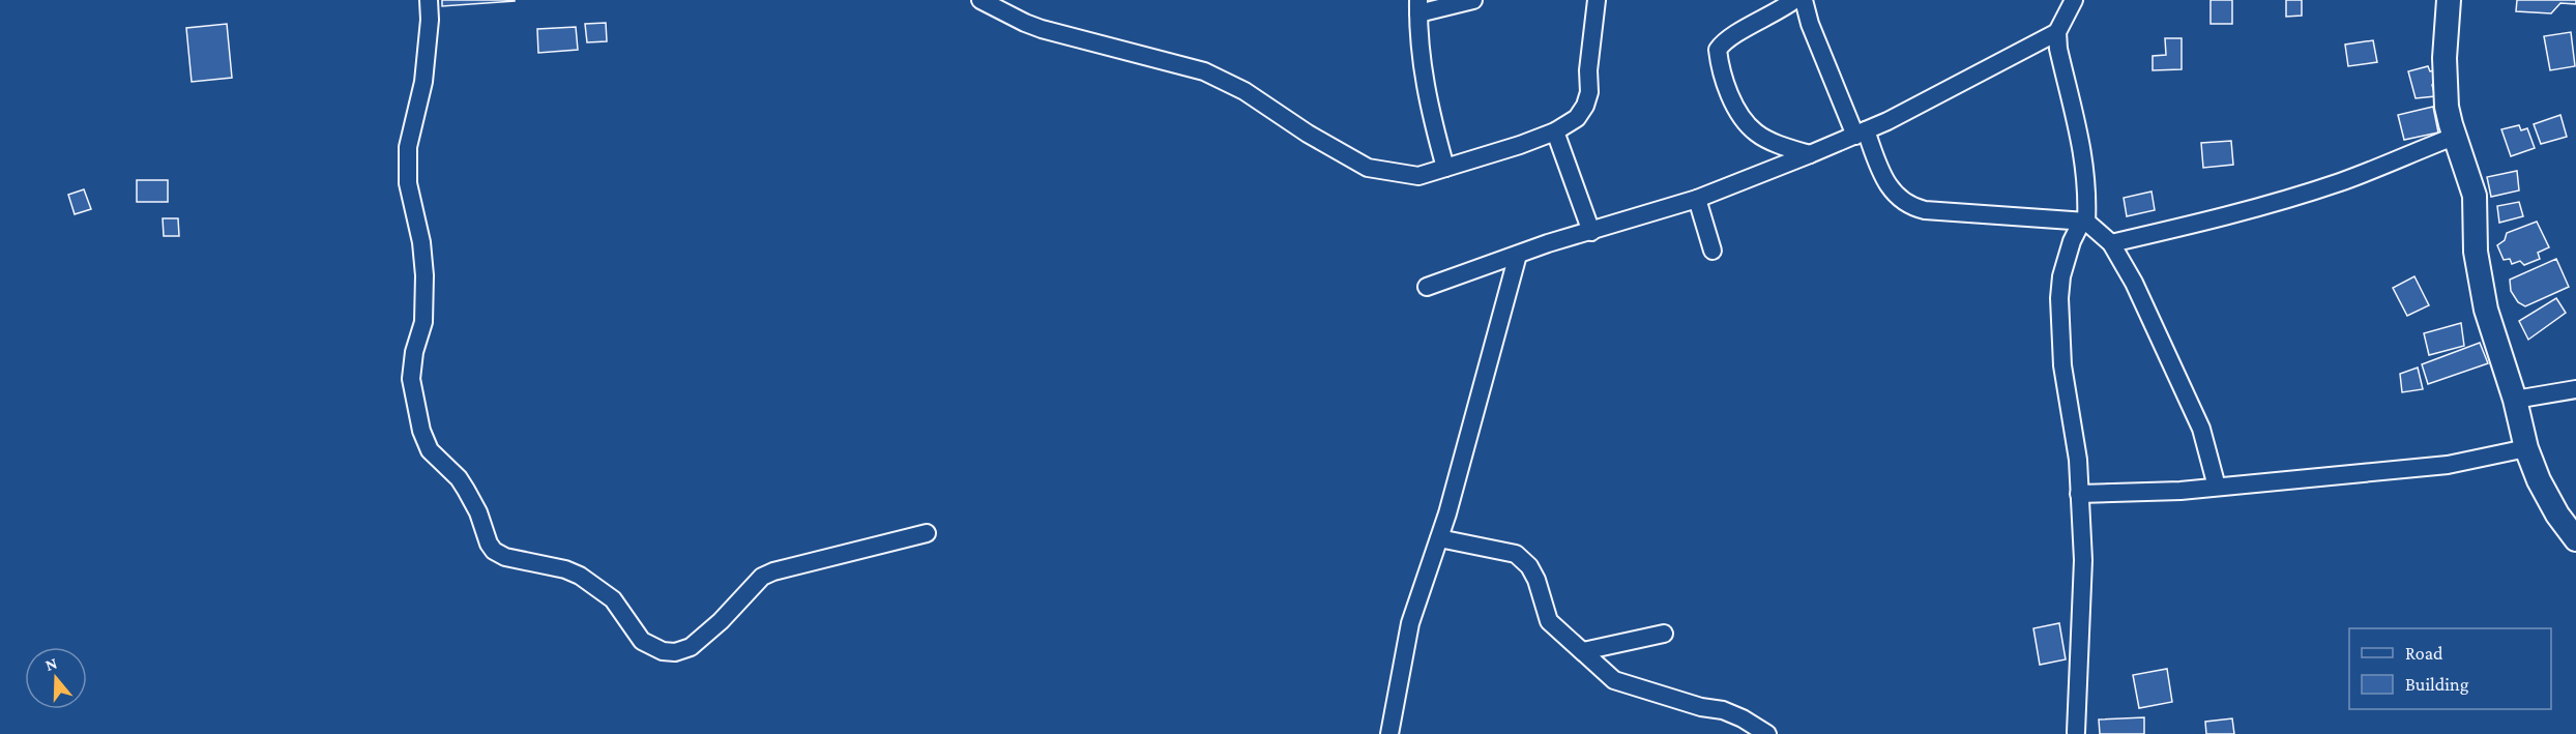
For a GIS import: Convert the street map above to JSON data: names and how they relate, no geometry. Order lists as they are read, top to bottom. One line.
{"legend":["Road","Building"],"north":"top"}
